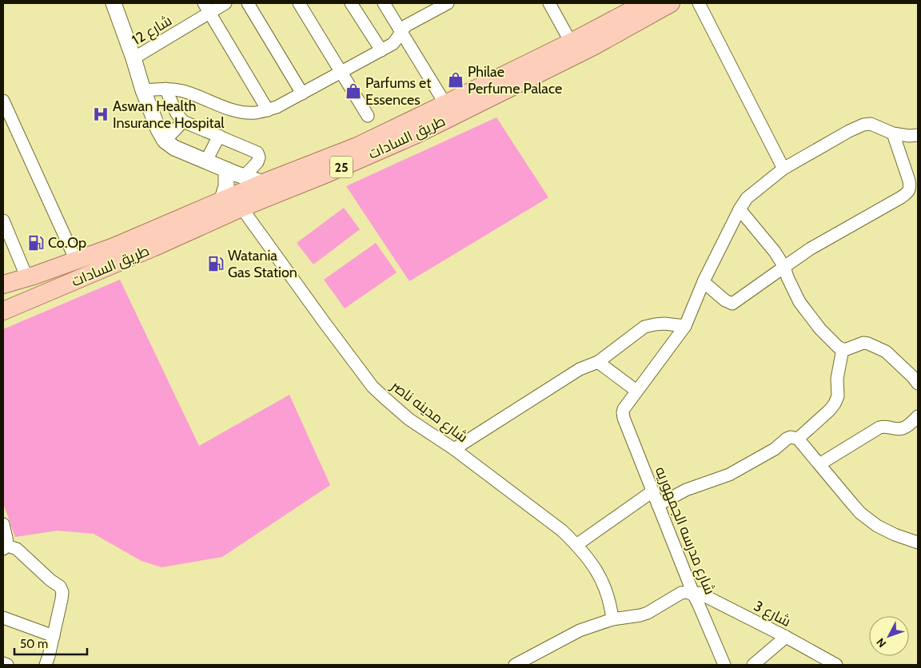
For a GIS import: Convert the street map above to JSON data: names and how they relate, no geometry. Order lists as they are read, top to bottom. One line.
{"streets":{"main road":["طريق السادات","25"],"street":["شارع 12","شارع مدينه ناصر","شارع مدرسه الجمهوريه","شارع 3"]},"crossings":[["طريق السادات","شارع مدينه ناصر"],["شارع مدرسه الجمهوريه","شارع 3"]],"places":{"shop":["Philae Perfume Palace","Parfums et Essences"],"hospital":["Aswan Health Insurance Hospital"],"fuel station":["Co.Op","Watania Gas Station"]},"scale_bar":"50 m","north":"bottom left"}
